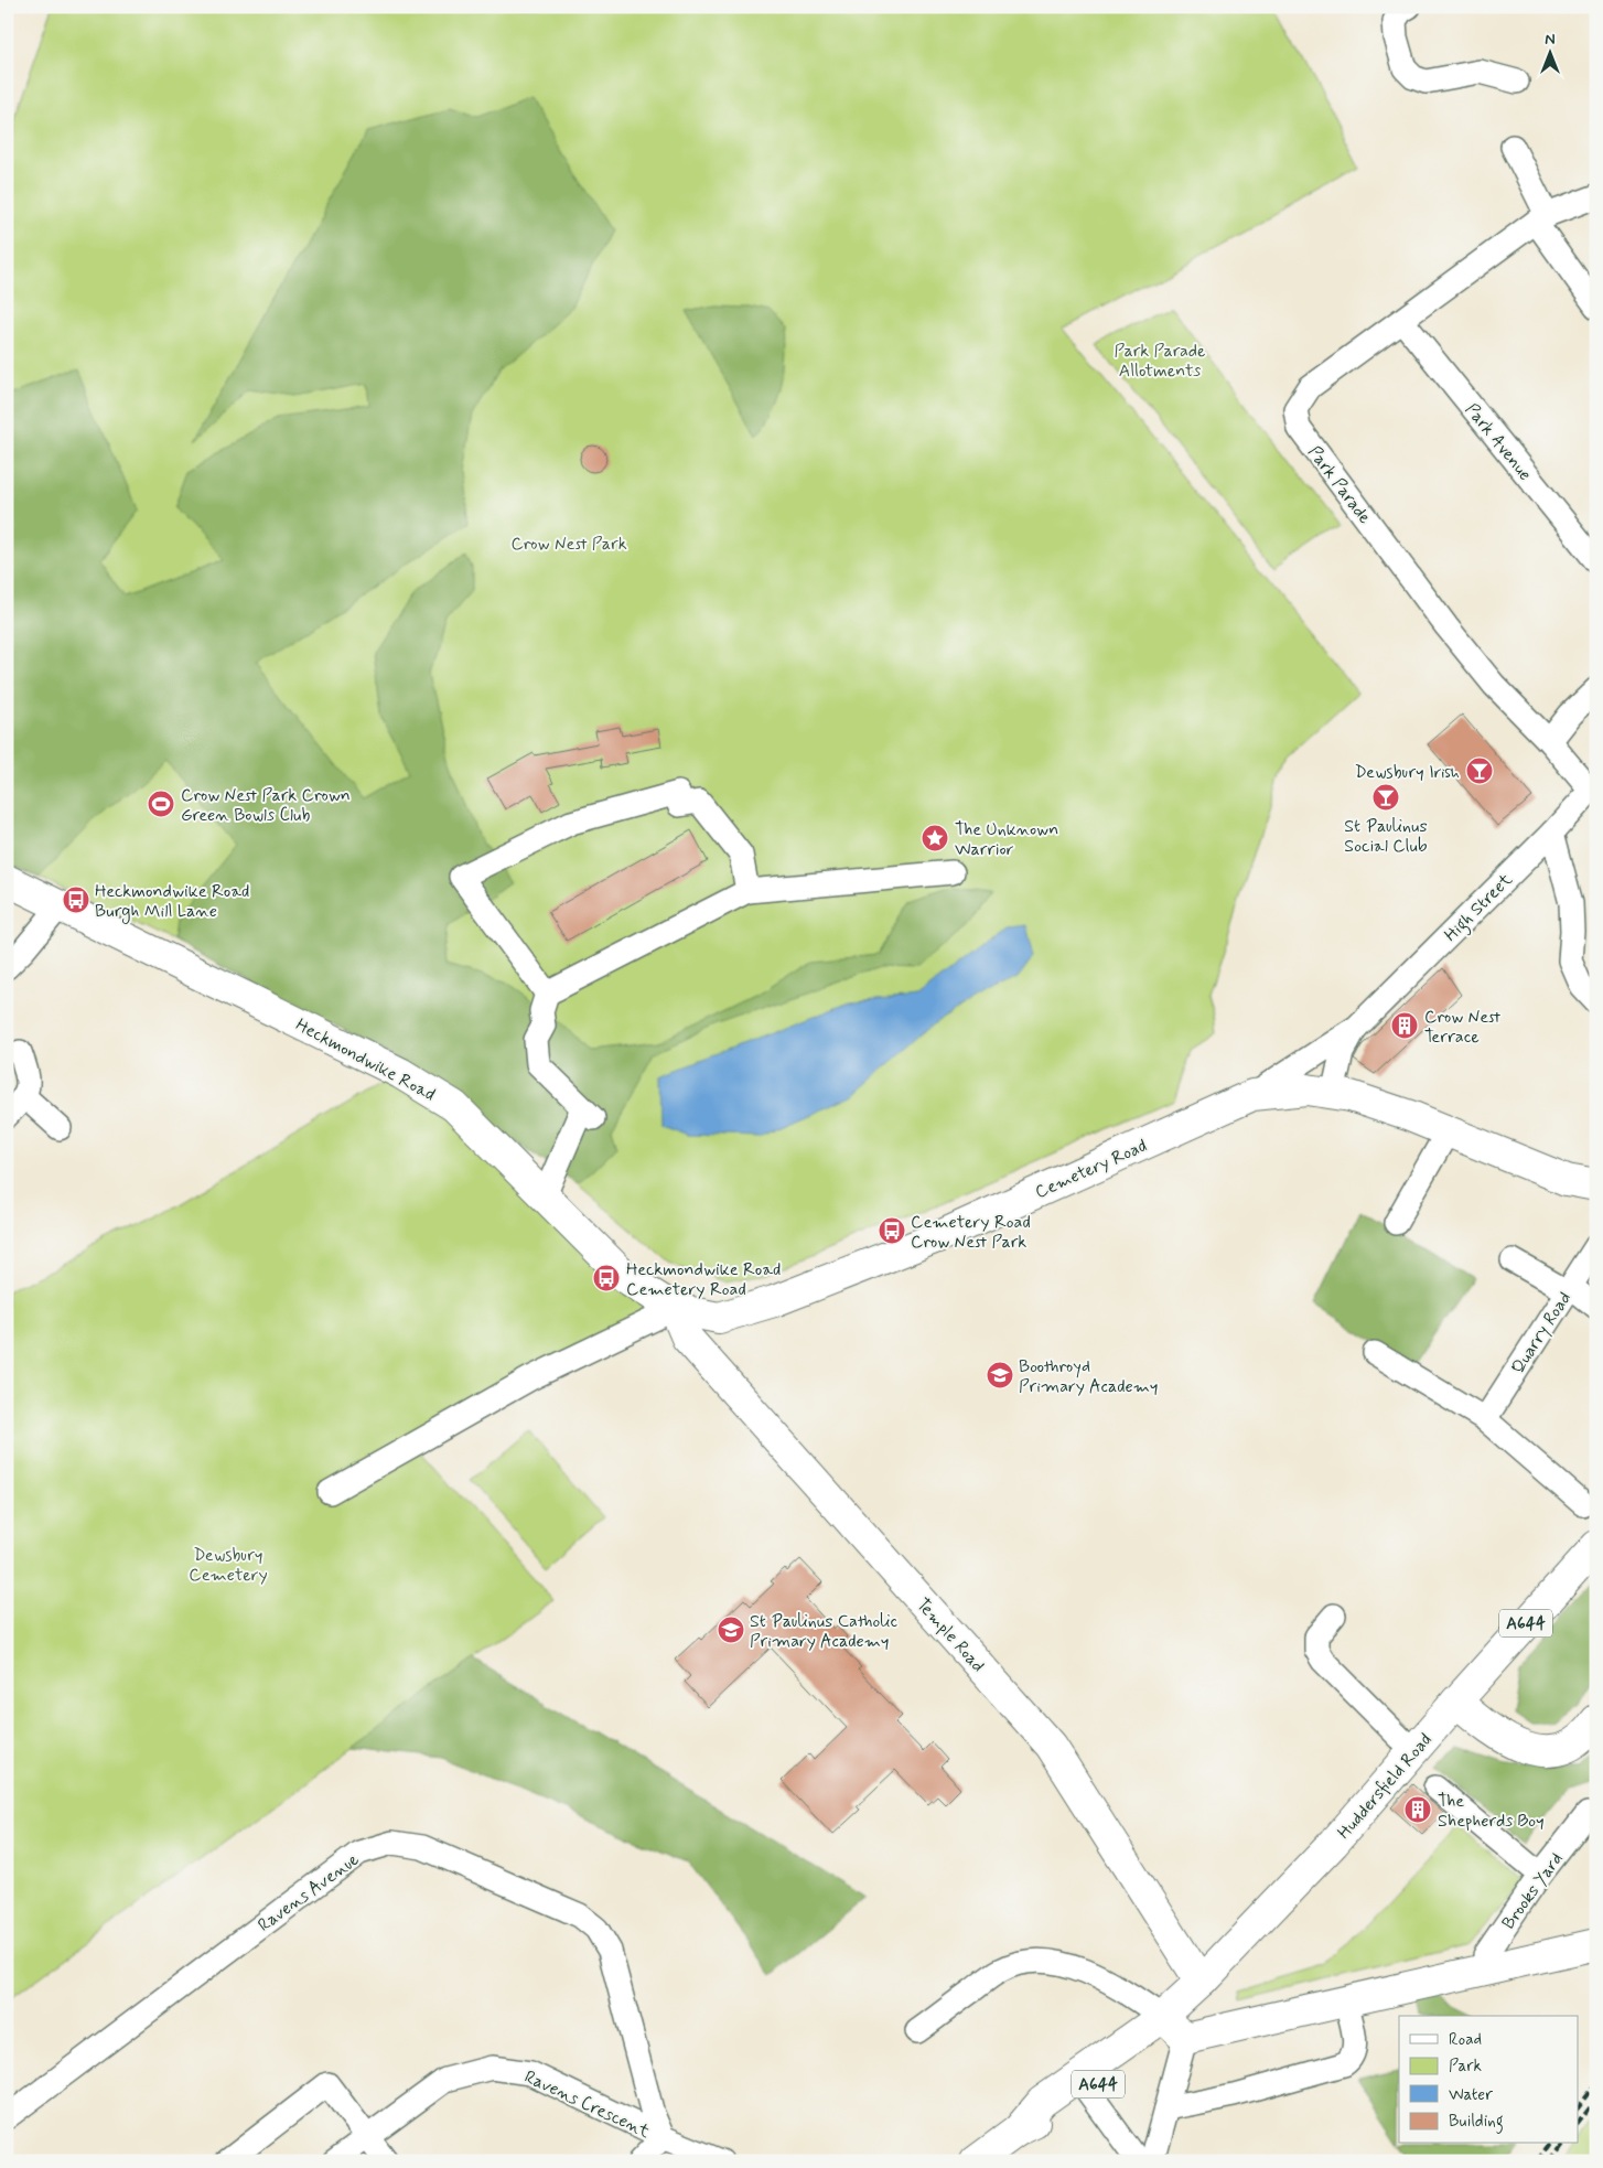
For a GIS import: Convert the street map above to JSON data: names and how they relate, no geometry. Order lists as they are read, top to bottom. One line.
{"streets":{"main road":["Heckmondwike Road","Cemetery Road","A644","Temple Road","Huddersfield Road"],"street":["Park Avenue","Park Parade","High Street","Quarry Road","Brooks Yard","Ravens Avenue","Ravens Crescent"]},"crossings":[["Park Avenue","Park Parade"],["Park Parade","High Street"],["High Street","Cemetery Road"],["Heckmondwike Road","Cemetery Road"],["Heckmondwike Road","Temple Road"],["Cemetery Road","Temple Road"],["Temple Road","Huddersfield Road"],["Ravens Avenue","Ravens Crescent"]],"parks":["Park Parade Allotments","Crow Nest Park","Dewsbury Cemetery"],"places":{"bar":["Dewsbury Irish","St Paulinus Social Club"],"sports":["Crow Nest Park Crown Green Bowls Club"],"place":["The Unknown Warrior"],"bus stop":["Heckmondwike Road Burgh Mill Lane","Cemetery Road Crow Nest Park","Heckmondwike Road Cemetery Road"],"building":["Crow Nest Terrace","The Shepherds Boy"],"school or university":["Boothroyd Primary Academy","St Paulinus Catholic Primary Academy"]},"legend":["Road","Park","Water","Building"],"north":"top"}
